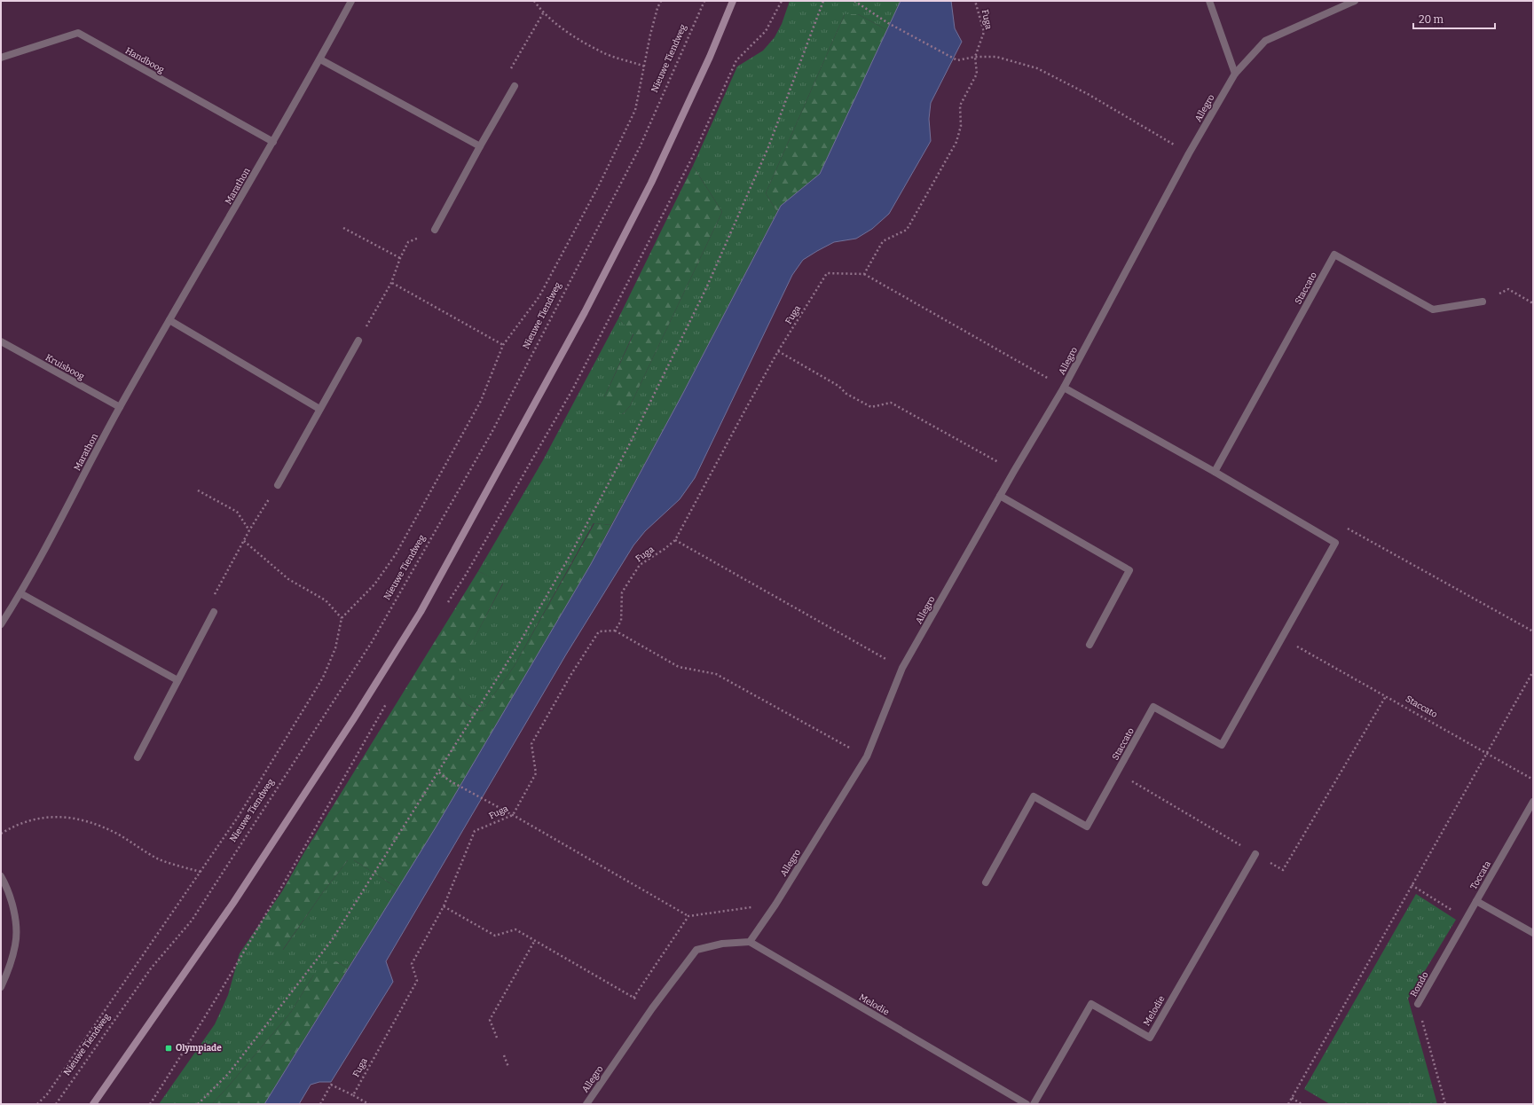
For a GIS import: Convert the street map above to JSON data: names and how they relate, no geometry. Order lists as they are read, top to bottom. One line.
{"streets":{"street":["Handboog","Allegro","Marathon","Staccato","Kruisboog","Toccata","Rondo","Melodie"],"path":["Fuga","Nieuwe Tiendweg"]},"crossings":[["Handboog","Marathon"],["Allegro","Melodie"],["Marathon","Kruisboog"],["Toccata","Rondo"]],"places":{"transit":["Olympiade"]},"scale_bar":"20 m"}
